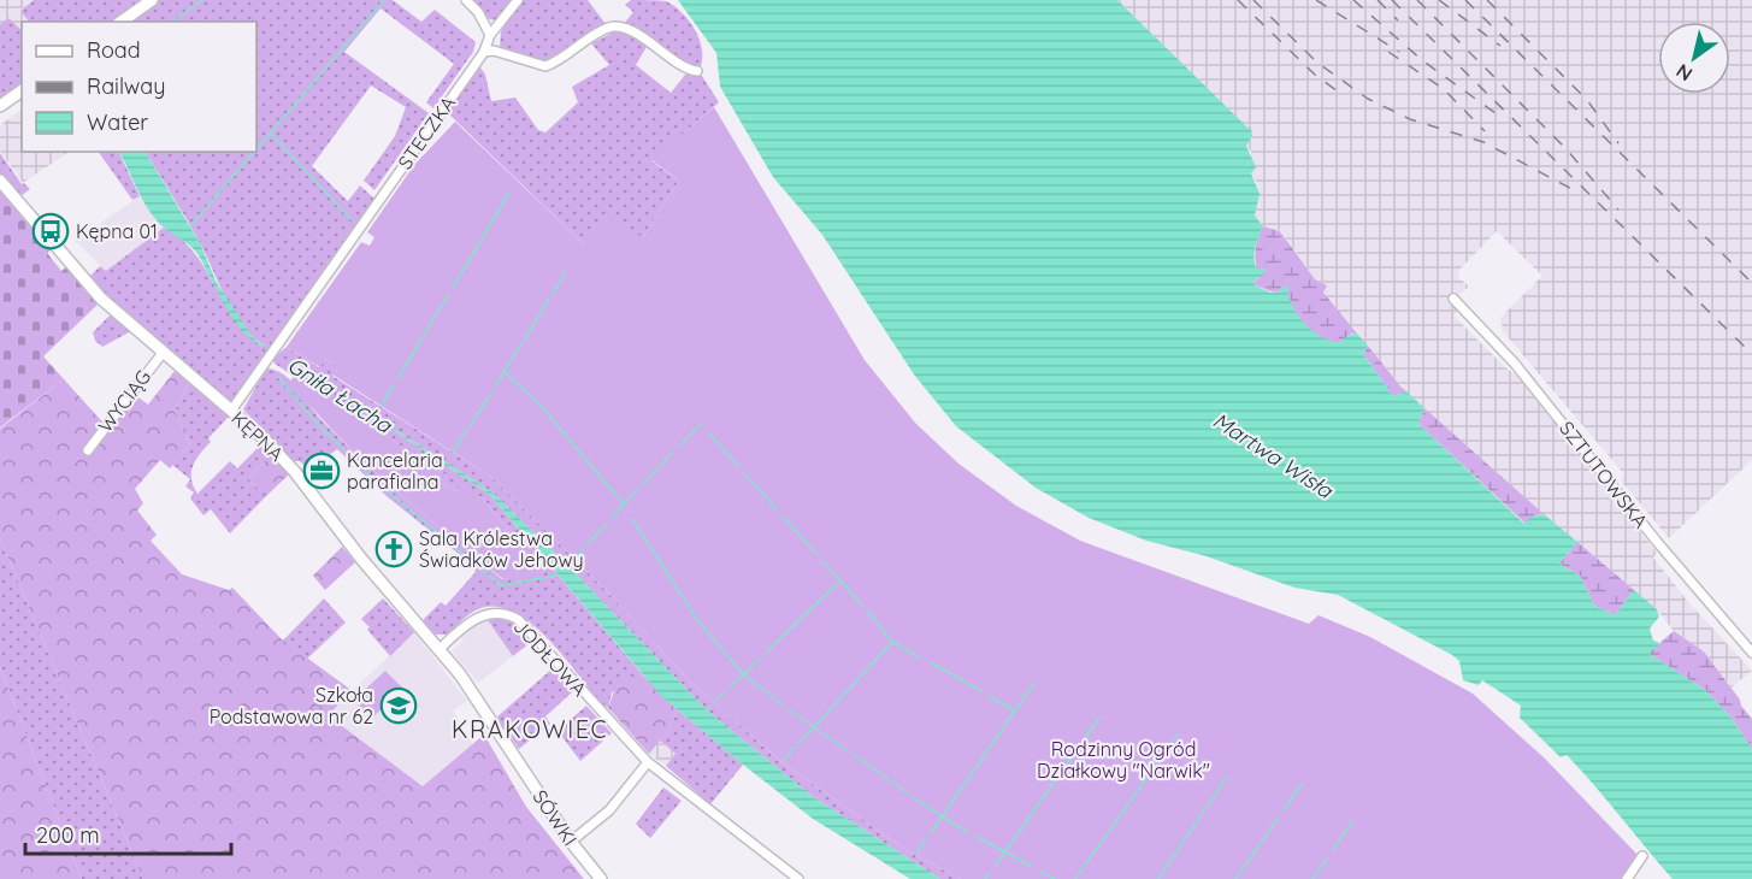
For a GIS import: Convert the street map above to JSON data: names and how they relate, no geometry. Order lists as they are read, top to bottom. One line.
{"streets":{"street":["STECZKA","WYCIĄG","KĘPNA","SZTUTOWSKA","JODŁOWA","SÓWKI"]},"crossings":[["STECZKA","KĘPNA"],["WYCIĄG","KĘPNA"],["KĘPNA","JODŁOWA"],["KĘPNA","SÓWKI"]],"districts":["KRAKOWIEC"],"water":["Gniła Łacha","Martwa Wisła"],"parks":["Rodzinny Ogród Działkowy \"Narwik\""],"places":{"bus stop":["Kępna 01"],"office":["Kancelaria parafialna"],"church":["Sala Królestwa Świadków Jehowy"],"school or university":["Szkoła Podstawowa nr 62"]},"legend":["Road","Railway","Water"],"scale_bar":"200 m","north":"bottom left"}
